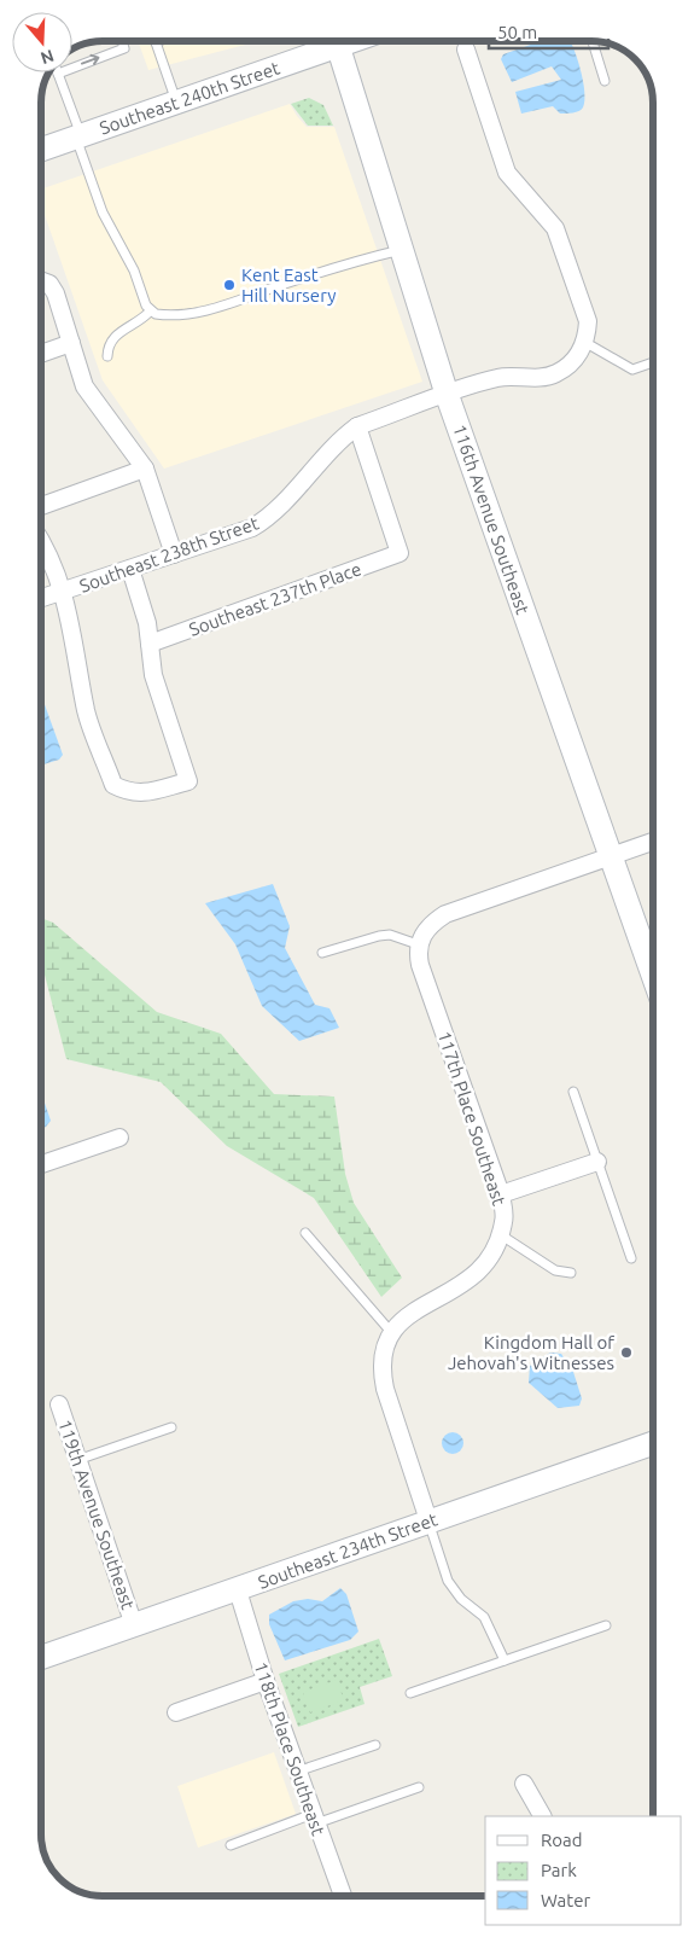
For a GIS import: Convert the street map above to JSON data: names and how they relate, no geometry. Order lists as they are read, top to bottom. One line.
{"streets":{"main road":["Southeast 240th Street","116th Avenue Southeast","Southeast 234th Street"],"street":["Southeast 238th Street","Southeast 237th Place","117th Place Southeast","119th Avenue Southeast","118th Place Southeast"]},"crossings":[["116th Avenue Southeast","Southeast 238th Street"],["Southeast 238th Street","Southeast 237th Place"],["119th Avenue Southeast","Southeast 234th Street"],["Southeast 234th Street","118th Place Southeast"]],"places":["Kent East Hill Nursery","Kingdom Hall of Jehovah's Witnesses"],"legend":["Road","Park","Water"],"scale_bar":"50 m","north":"bottom"}
